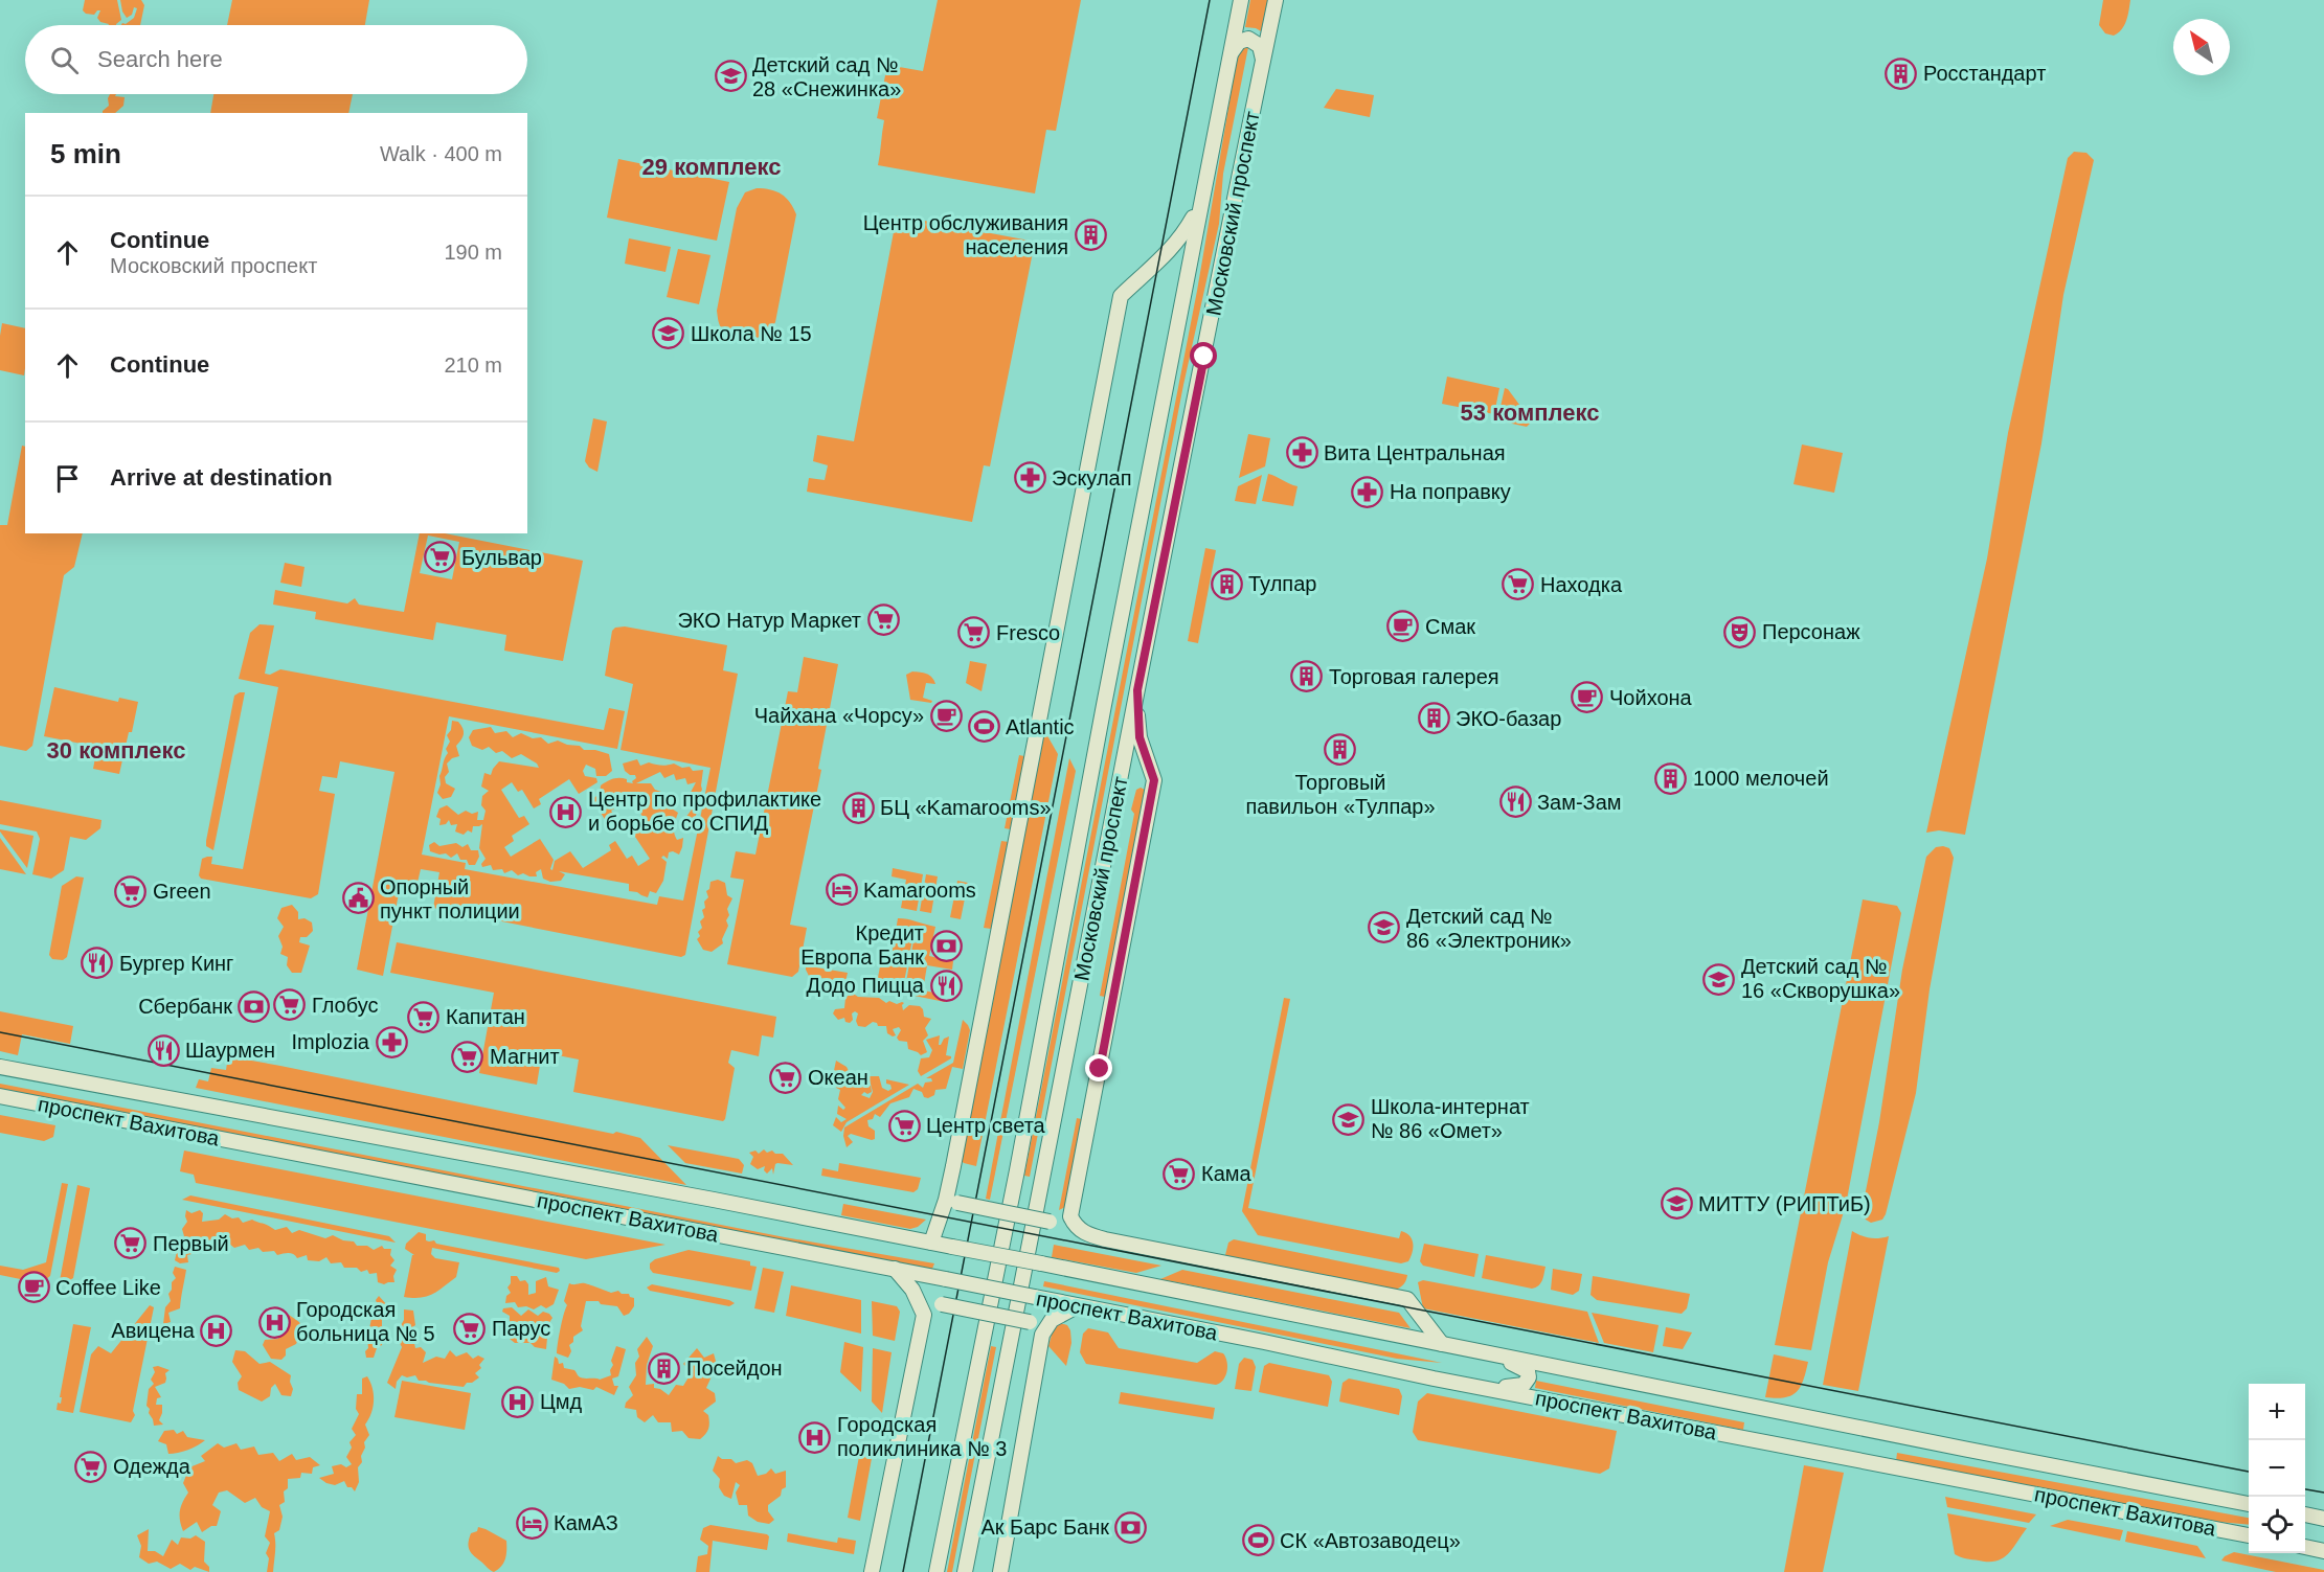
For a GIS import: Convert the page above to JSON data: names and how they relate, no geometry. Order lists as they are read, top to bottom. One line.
{"streets":{"main road":["Московский проспект","проспект Вахитова"]},"districts":["29 комплекс","53 комплекс","30 комплекс"],"places":{"building":["Росстандарт","Центр обслуживания населения","Тулпар","Торговая галерея","ЭКО-базар","Торговый павильон «Тулпар»","1000 мелочей","БЦ «Kamarooms»","Посейдон"],"school or university":["Детский сад № 28 «Снежинка»","Школа № 15","Детский сад № 86 «Электроник»","Детский сад № 16 «Скворушка»","Школа-интернат № 86 «Омет»","МИТТУ (РИПТиБ)"],"pharmacy":["Вита Центральная","Эскулап","На поправку","Implozia"],"supermarket":["Бульвар","Находка","ЭКО Натур Маркет","Fresco","Green","Глобус","Капитан","Магнит","Океан","Центр света","Кама","Первый","Парус","Одежда"],"cafe":["Смак","Чойхона","Чайхана «Чорсу»","Coffee Like"],"theatre":["Персонаж"],"sports":["Atlantic","СК «Автозаводец»"],"restaurant":["Зам-Зам","Бургер Кинг","Додо Пицца","Шаурмен"],"hospital":["Центр по профилактике и борьбе со СПИД","Городская больница № 5","Авицена","Цмд","Городская поликлиника № 3"],"hotel":["Kamarooms","КамАЗ"],"public building":["Опорный пункт полиции"],"bank":["Кредит Европа Банк","Сбербанк","Ак Барс Банк"]},"north":"top left","page":{"search":"Search here","heading":["5 min","Walk · 400 m"],"list":[["Continue","Московский проспект","190 m"],["Continue","210 m"],"Arrive at destination"],"map_buttons":["+","−"]}}
